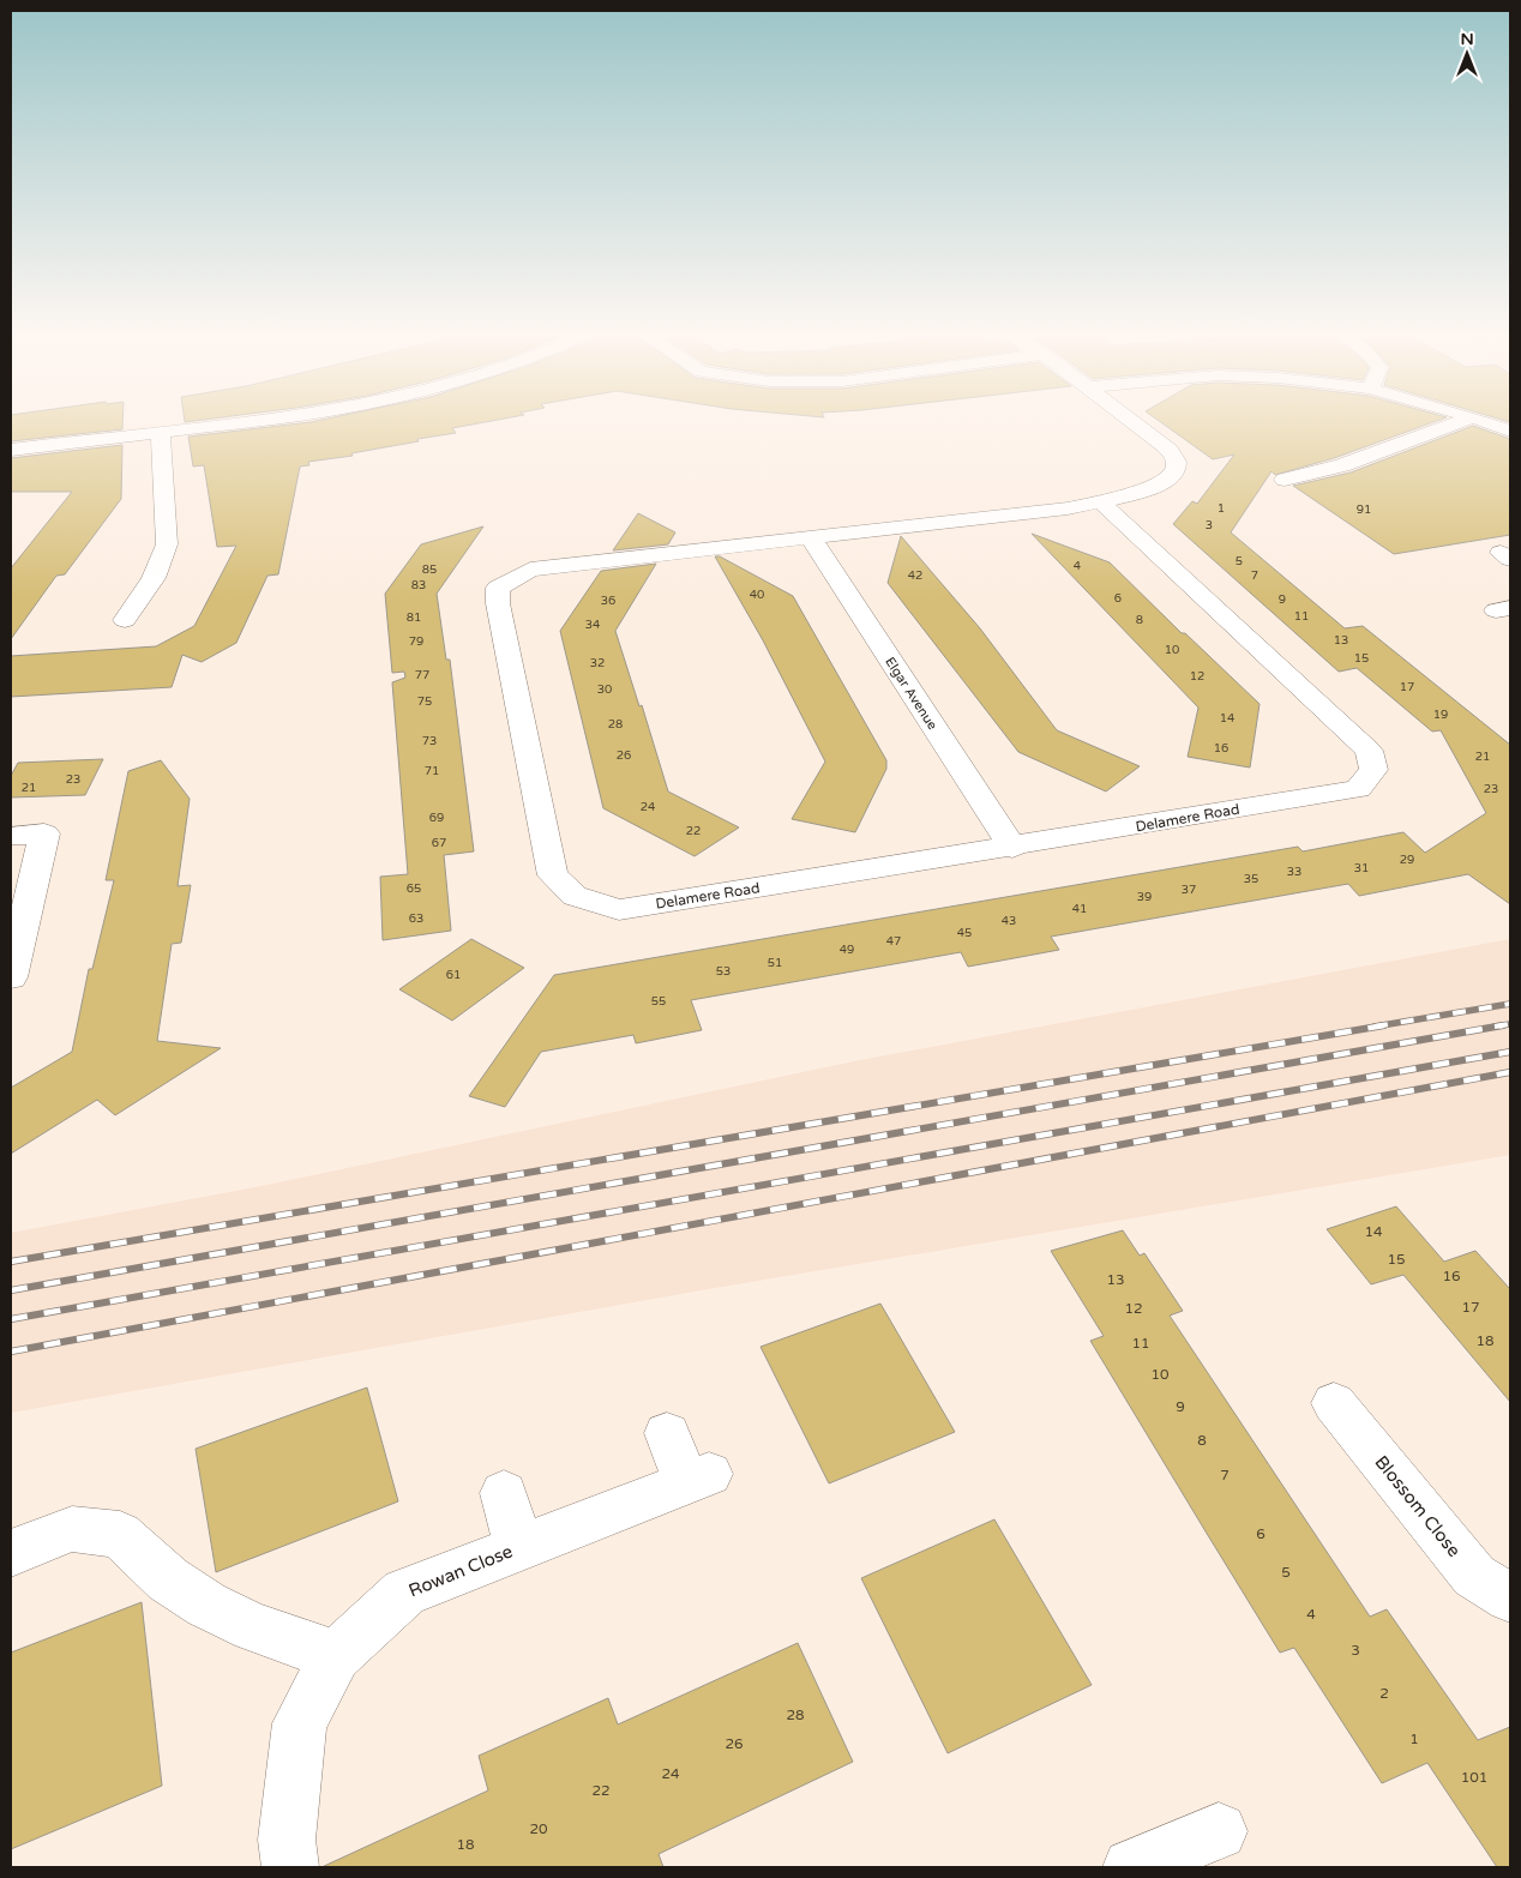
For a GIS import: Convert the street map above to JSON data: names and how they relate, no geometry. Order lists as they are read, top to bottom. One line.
{"streets":{"street":["Elgar Avenue","Delamere Road","Blossom Close","Rowan Close"]},"crossings":[["Elgar Avenue","Delamere Road"]],"house_numbers":["1","91","3","5","4","85","42","7","83","40","6","9","36","11","81","8","34","13","79","10","15","32","77","12","17","30","75","19","14","28","73","16","26","21","71","23","21","23","24","69","22","67","29","31","33","35","65","37","39","41","63","43","45","47","49","51","53","61","55","14","15","16","13","17","12","18","11","10","9","8","7","6","5","4","3","2","28","1","26","24","101","22","20","18"],"north":"top"}
